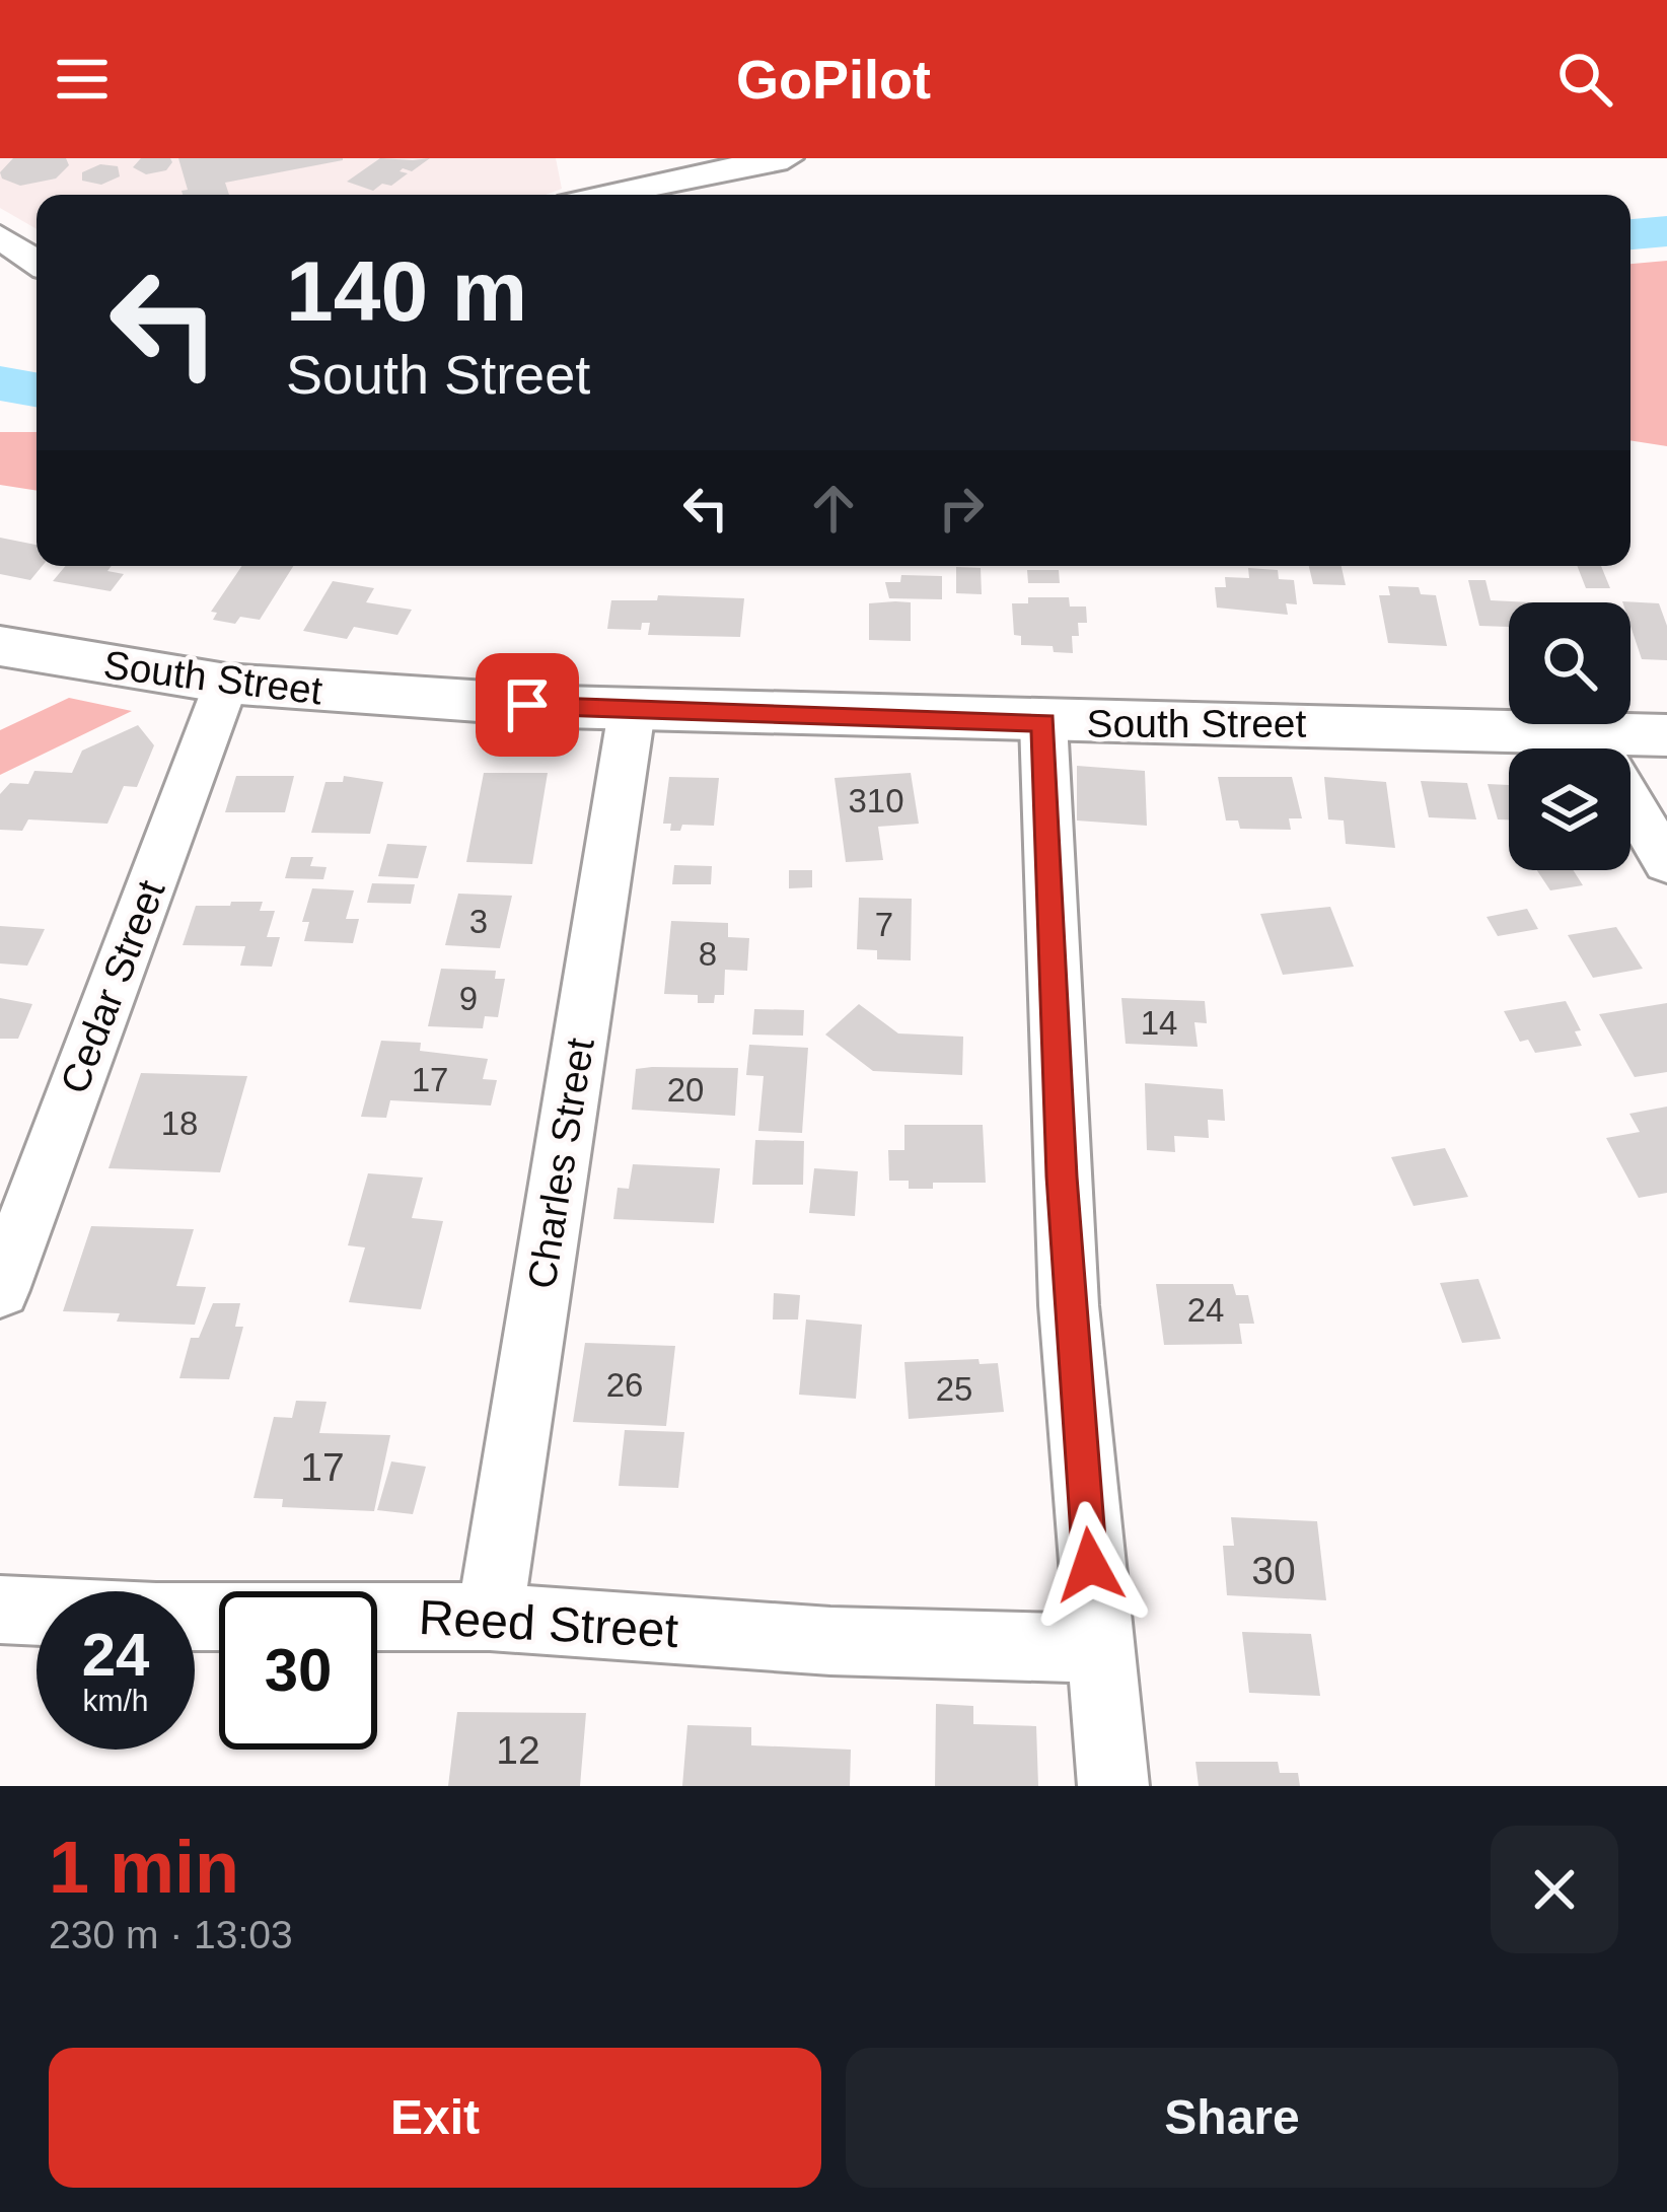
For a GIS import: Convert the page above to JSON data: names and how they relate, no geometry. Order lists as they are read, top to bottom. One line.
{"streets":{"main road":["South Street"],"street":["Cedar Street","Charles Street","Reed Street"]},"crossings":[["South Street","Cedar Street"],["South Street","Charles Street"],["Charles Street","Reed Street"]],"house_numbers":["310","3","7","8","9","14","17","20","18","24","26","25","17","30","12"],"page":{"header":"GoPilot","turn":["140 m","South Street"],"speed":"24 km/h","limit":"30","heading":["1 min","230 m · 13:03"],"buttons":["Exit","Share"]}}
